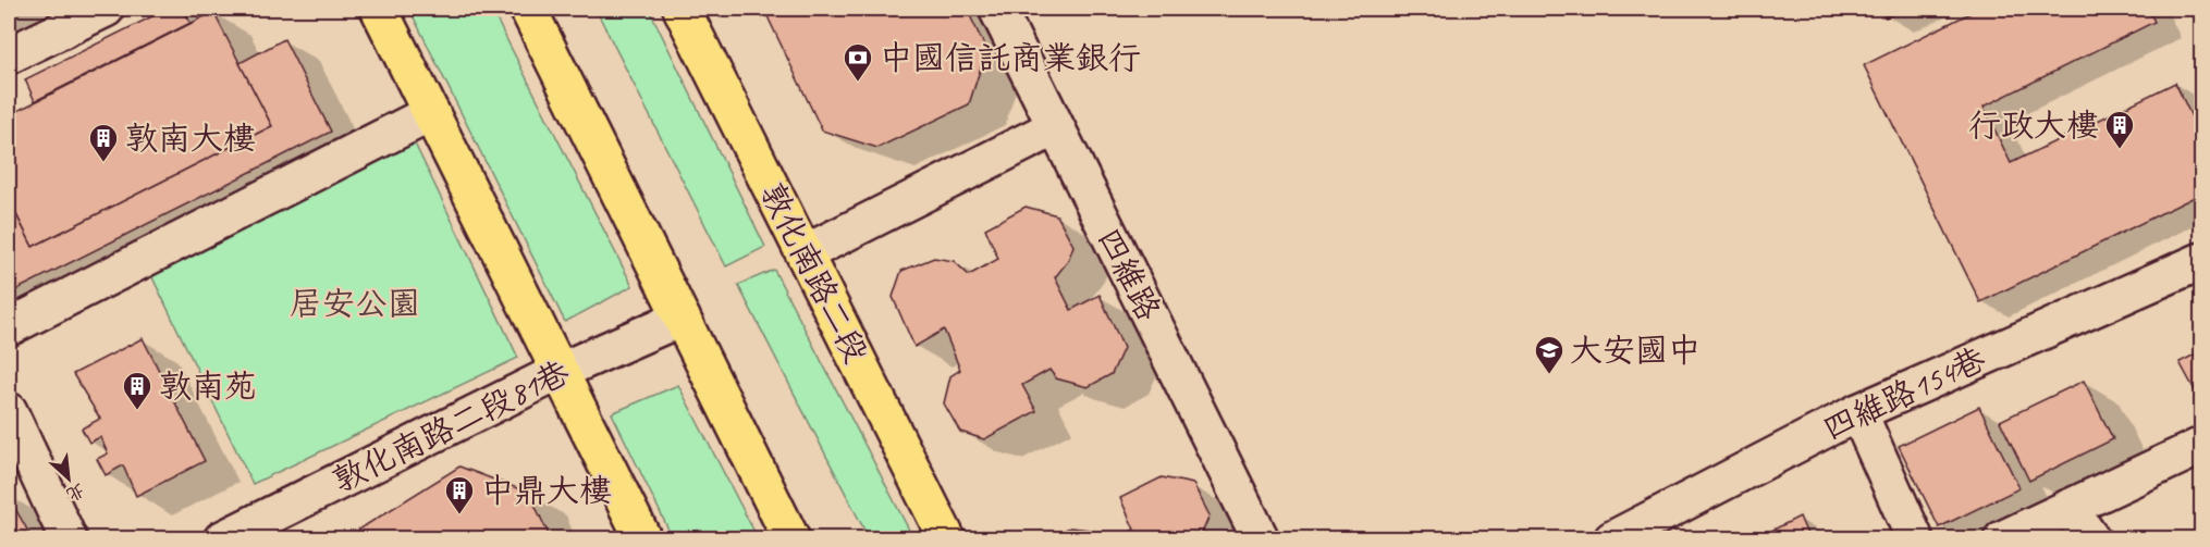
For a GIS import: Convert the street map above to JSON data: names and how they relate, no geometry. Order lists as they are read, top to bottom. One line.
{"streets":{"main road":["敦化南路二段"],"street":["四維路","四維路154巷","敦化南路二段81巷"]},"parks":["居安公園"],"places":{"bank":["中國信託商業銀行"],"building":["行政大樓","敦南大樓","敦南苑","中鼎大樓"],"school or university":["大安國中"]},"north":"bottom right"}
